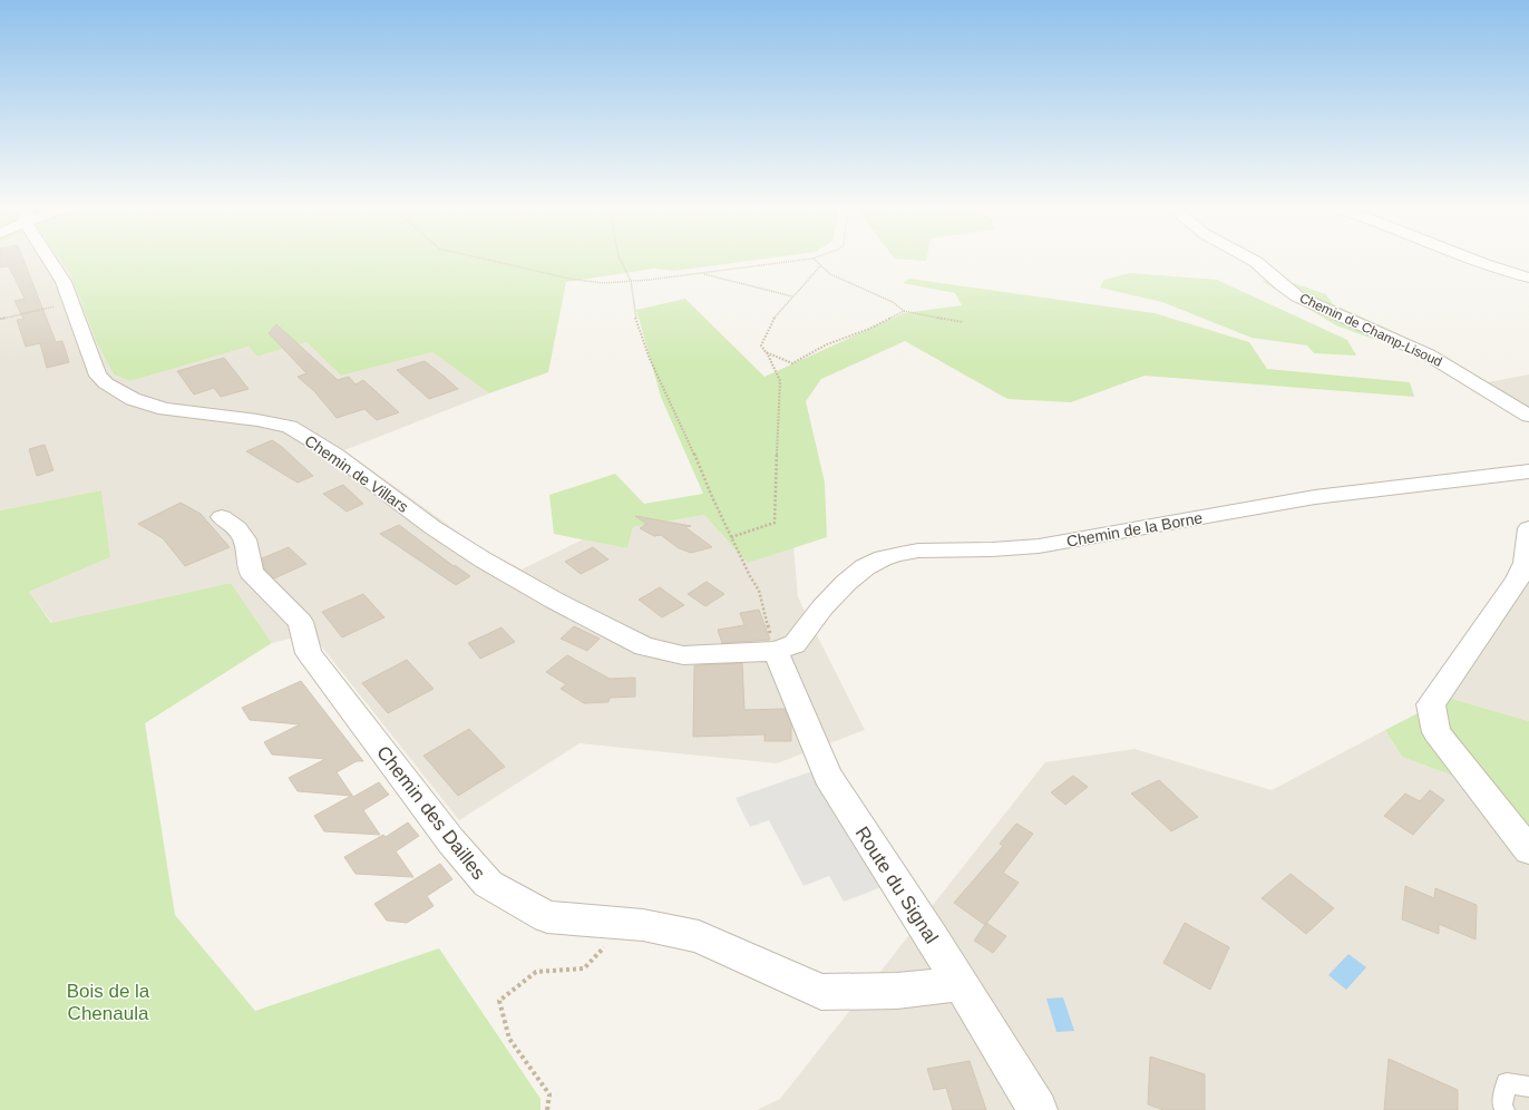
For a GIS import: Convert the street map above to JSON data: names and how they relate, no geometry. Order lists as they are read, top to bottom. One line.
{"streets":{"street":["Chemin de Champ-Lisoud","Chemin de Villars","Chemin de la Borne","Chemin des Dailles","Route du Signal"]},"crossings":[["Chemin de Villars","Chemin de la Borne"],["Chemin de Villars","Route du Signal"],["Chemin de la Borne","Route du Signal"],["Chemin des Dailles","Route du Signal"]],"parks":["Bois de la Chenaula"]}
